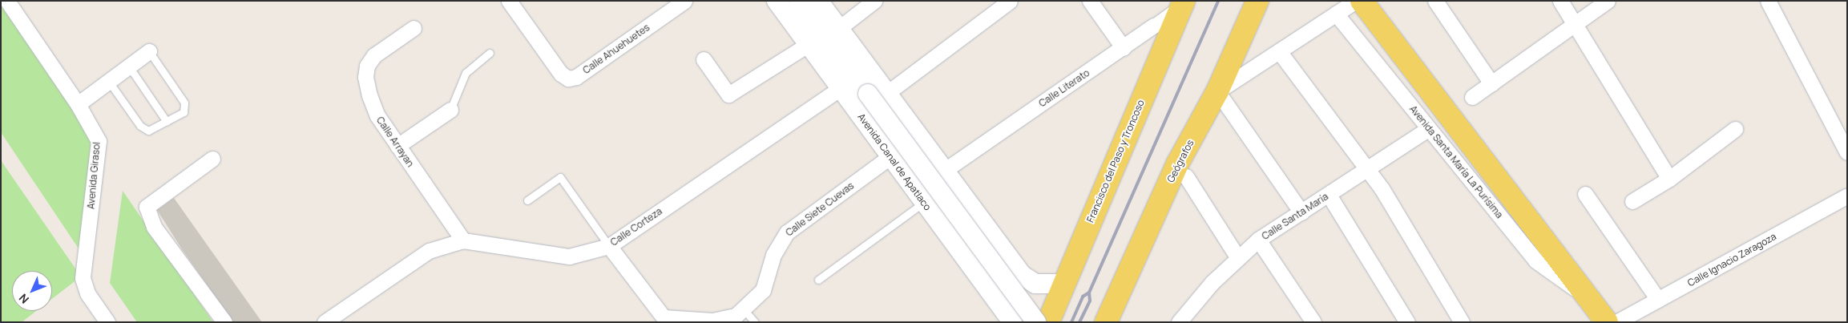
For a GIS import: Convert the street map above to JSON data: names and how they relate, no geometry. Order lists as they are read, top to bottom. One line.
{"streets":{"main road":["Francisco del Paso y Troncoso","Geógrafos","Avenida Santa María La Purísima"],"street":["Calle Ahuehuetes","Calle Literato","Calle Arrayan","Avenida Canal de Apatlaco","Avenida Girasol","Calle Siete Cuevas","Calle Santa María","Calle Corteza","Calle Ignacio Zaragoza"]},"crossings":[["Calle Literato","Francisco del Paso y Troncoso"],["Calle Arrayan","Calle Corteza"],["Avenida Canal de Apatlaco","Calle Siete Cuevas"],["Avenida Canal de Apatlaco","Calle Corteza"],["Avenida Santa María La Purísima","Calle Santa María"],["Calle Siete Cuevas","Calle Corteza"]],"north":"bottom left"}
